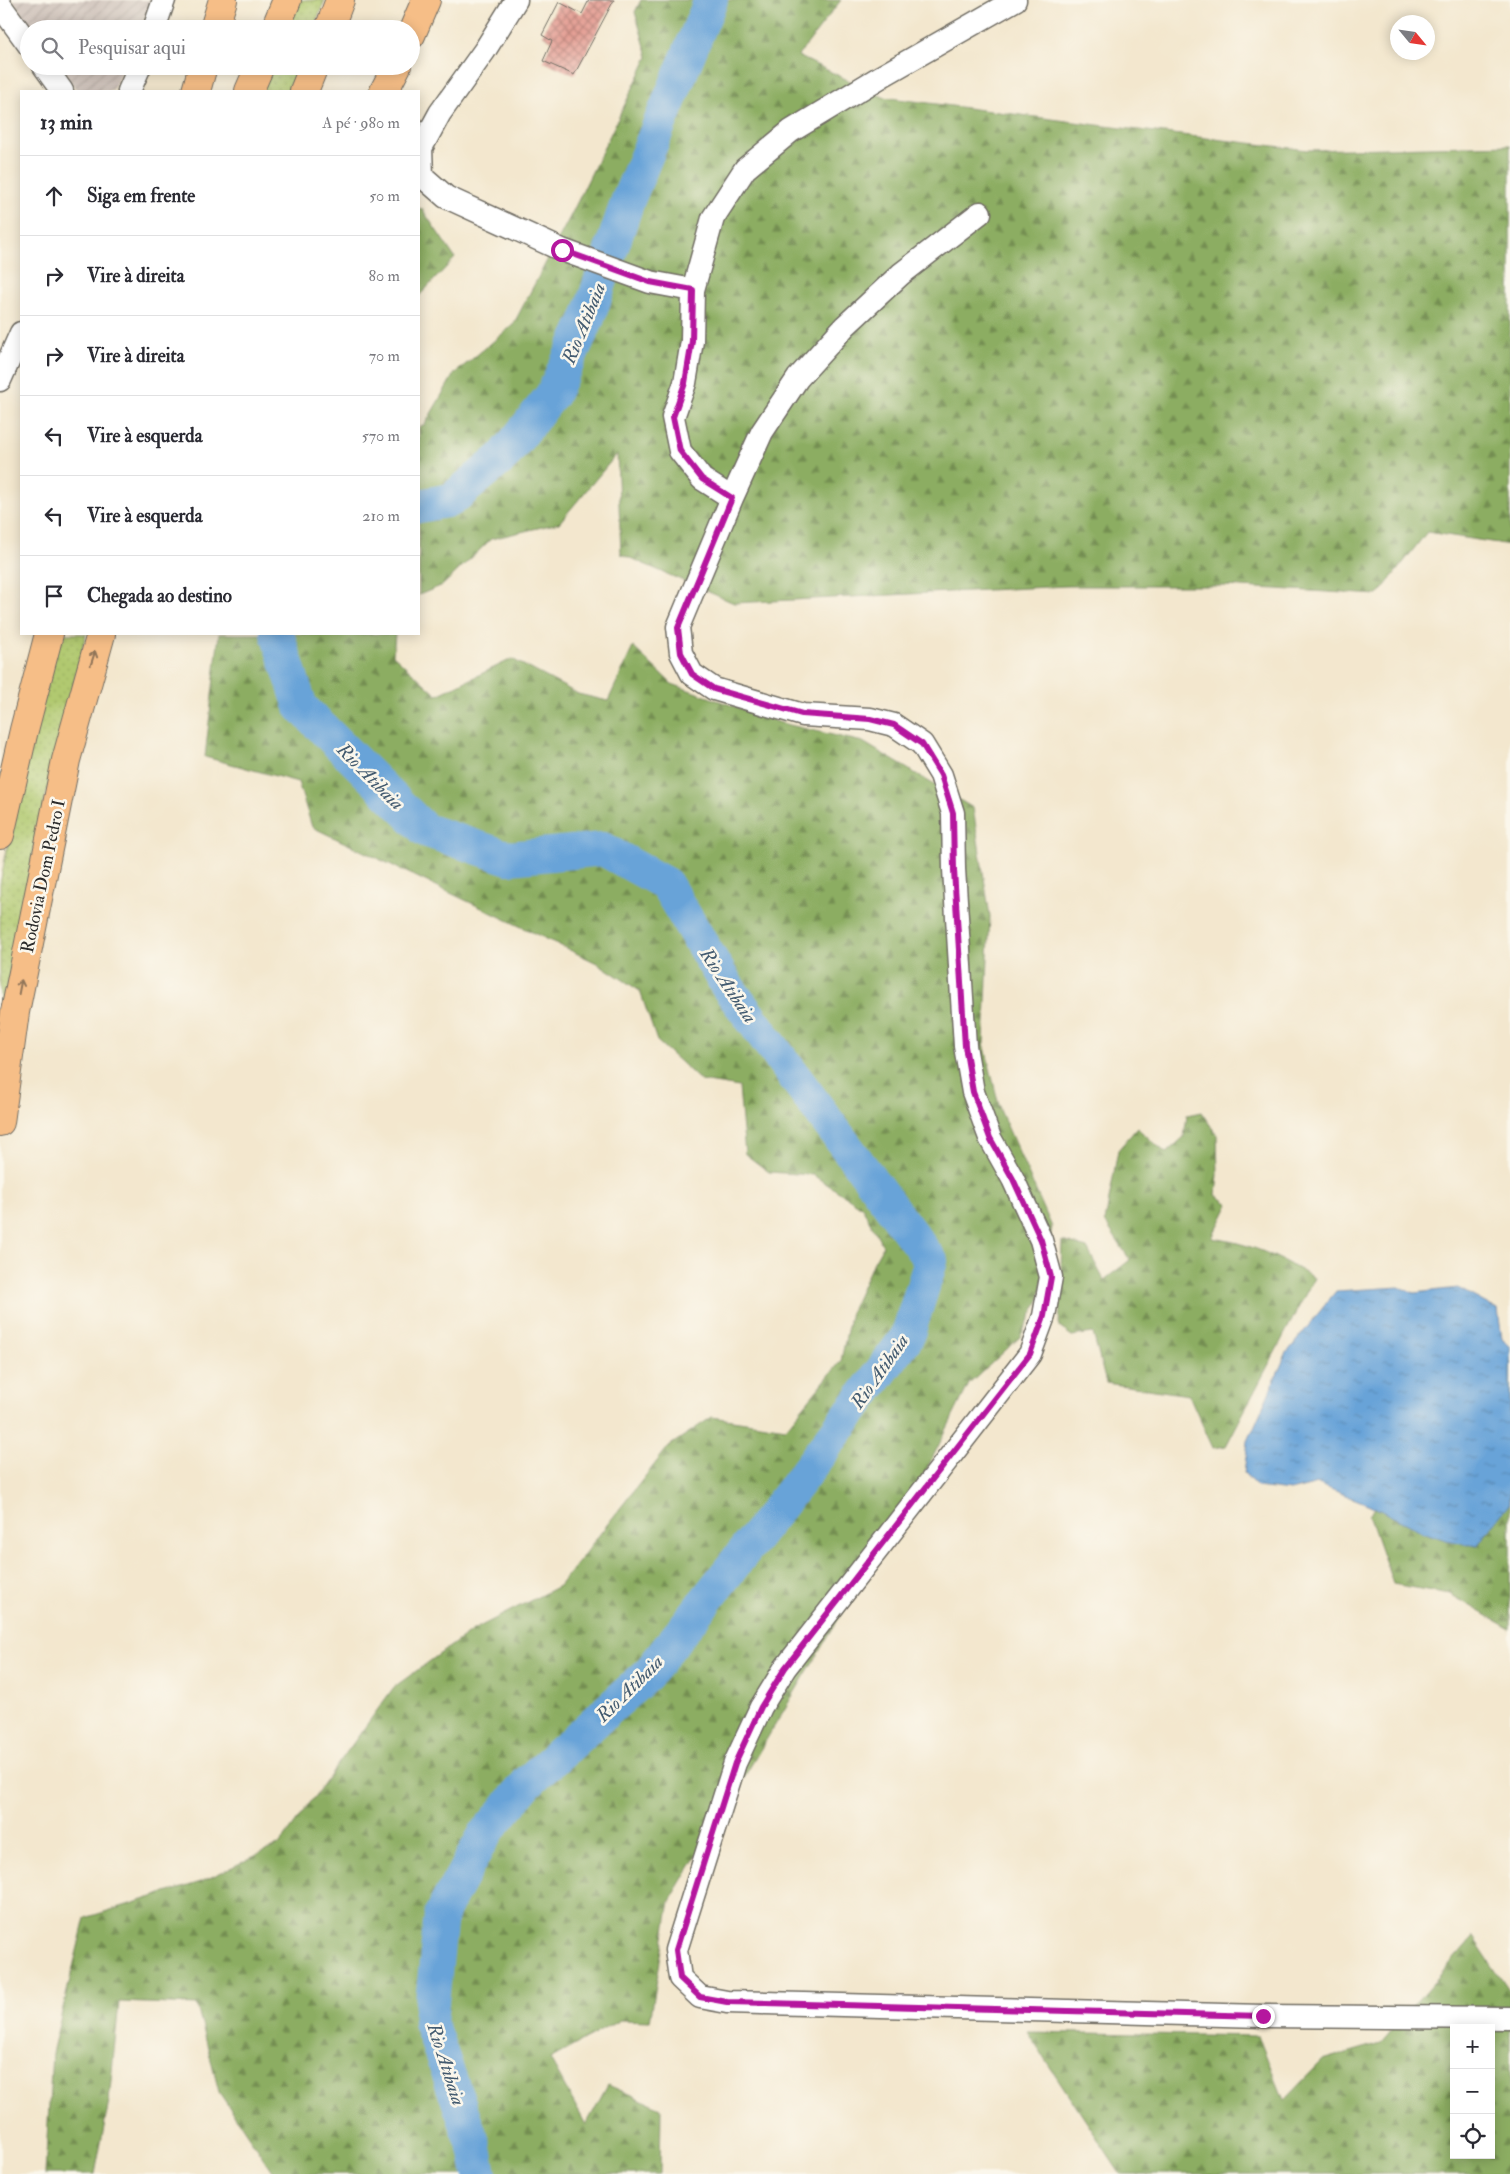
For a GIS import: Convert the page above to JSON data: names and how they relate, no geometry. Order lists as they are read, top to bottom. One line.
{"streets":{"highway":["Rodovia Dom Pedro I"]},"water":["Rio Atibaia"],"north":"bottom right","page":{"search":"Pesquisar aqui","heading":["13 min","A pé · 980 m"],"list":[["Siga em frente","50 m"],["Vire à direita","80 m"],["Vire à direita","70 m"],["Vire à esquerda","570 m"],["Vire à esquerda","210 m"],"Chegada ao destino"],"map_buttons":["+","−"]}}
